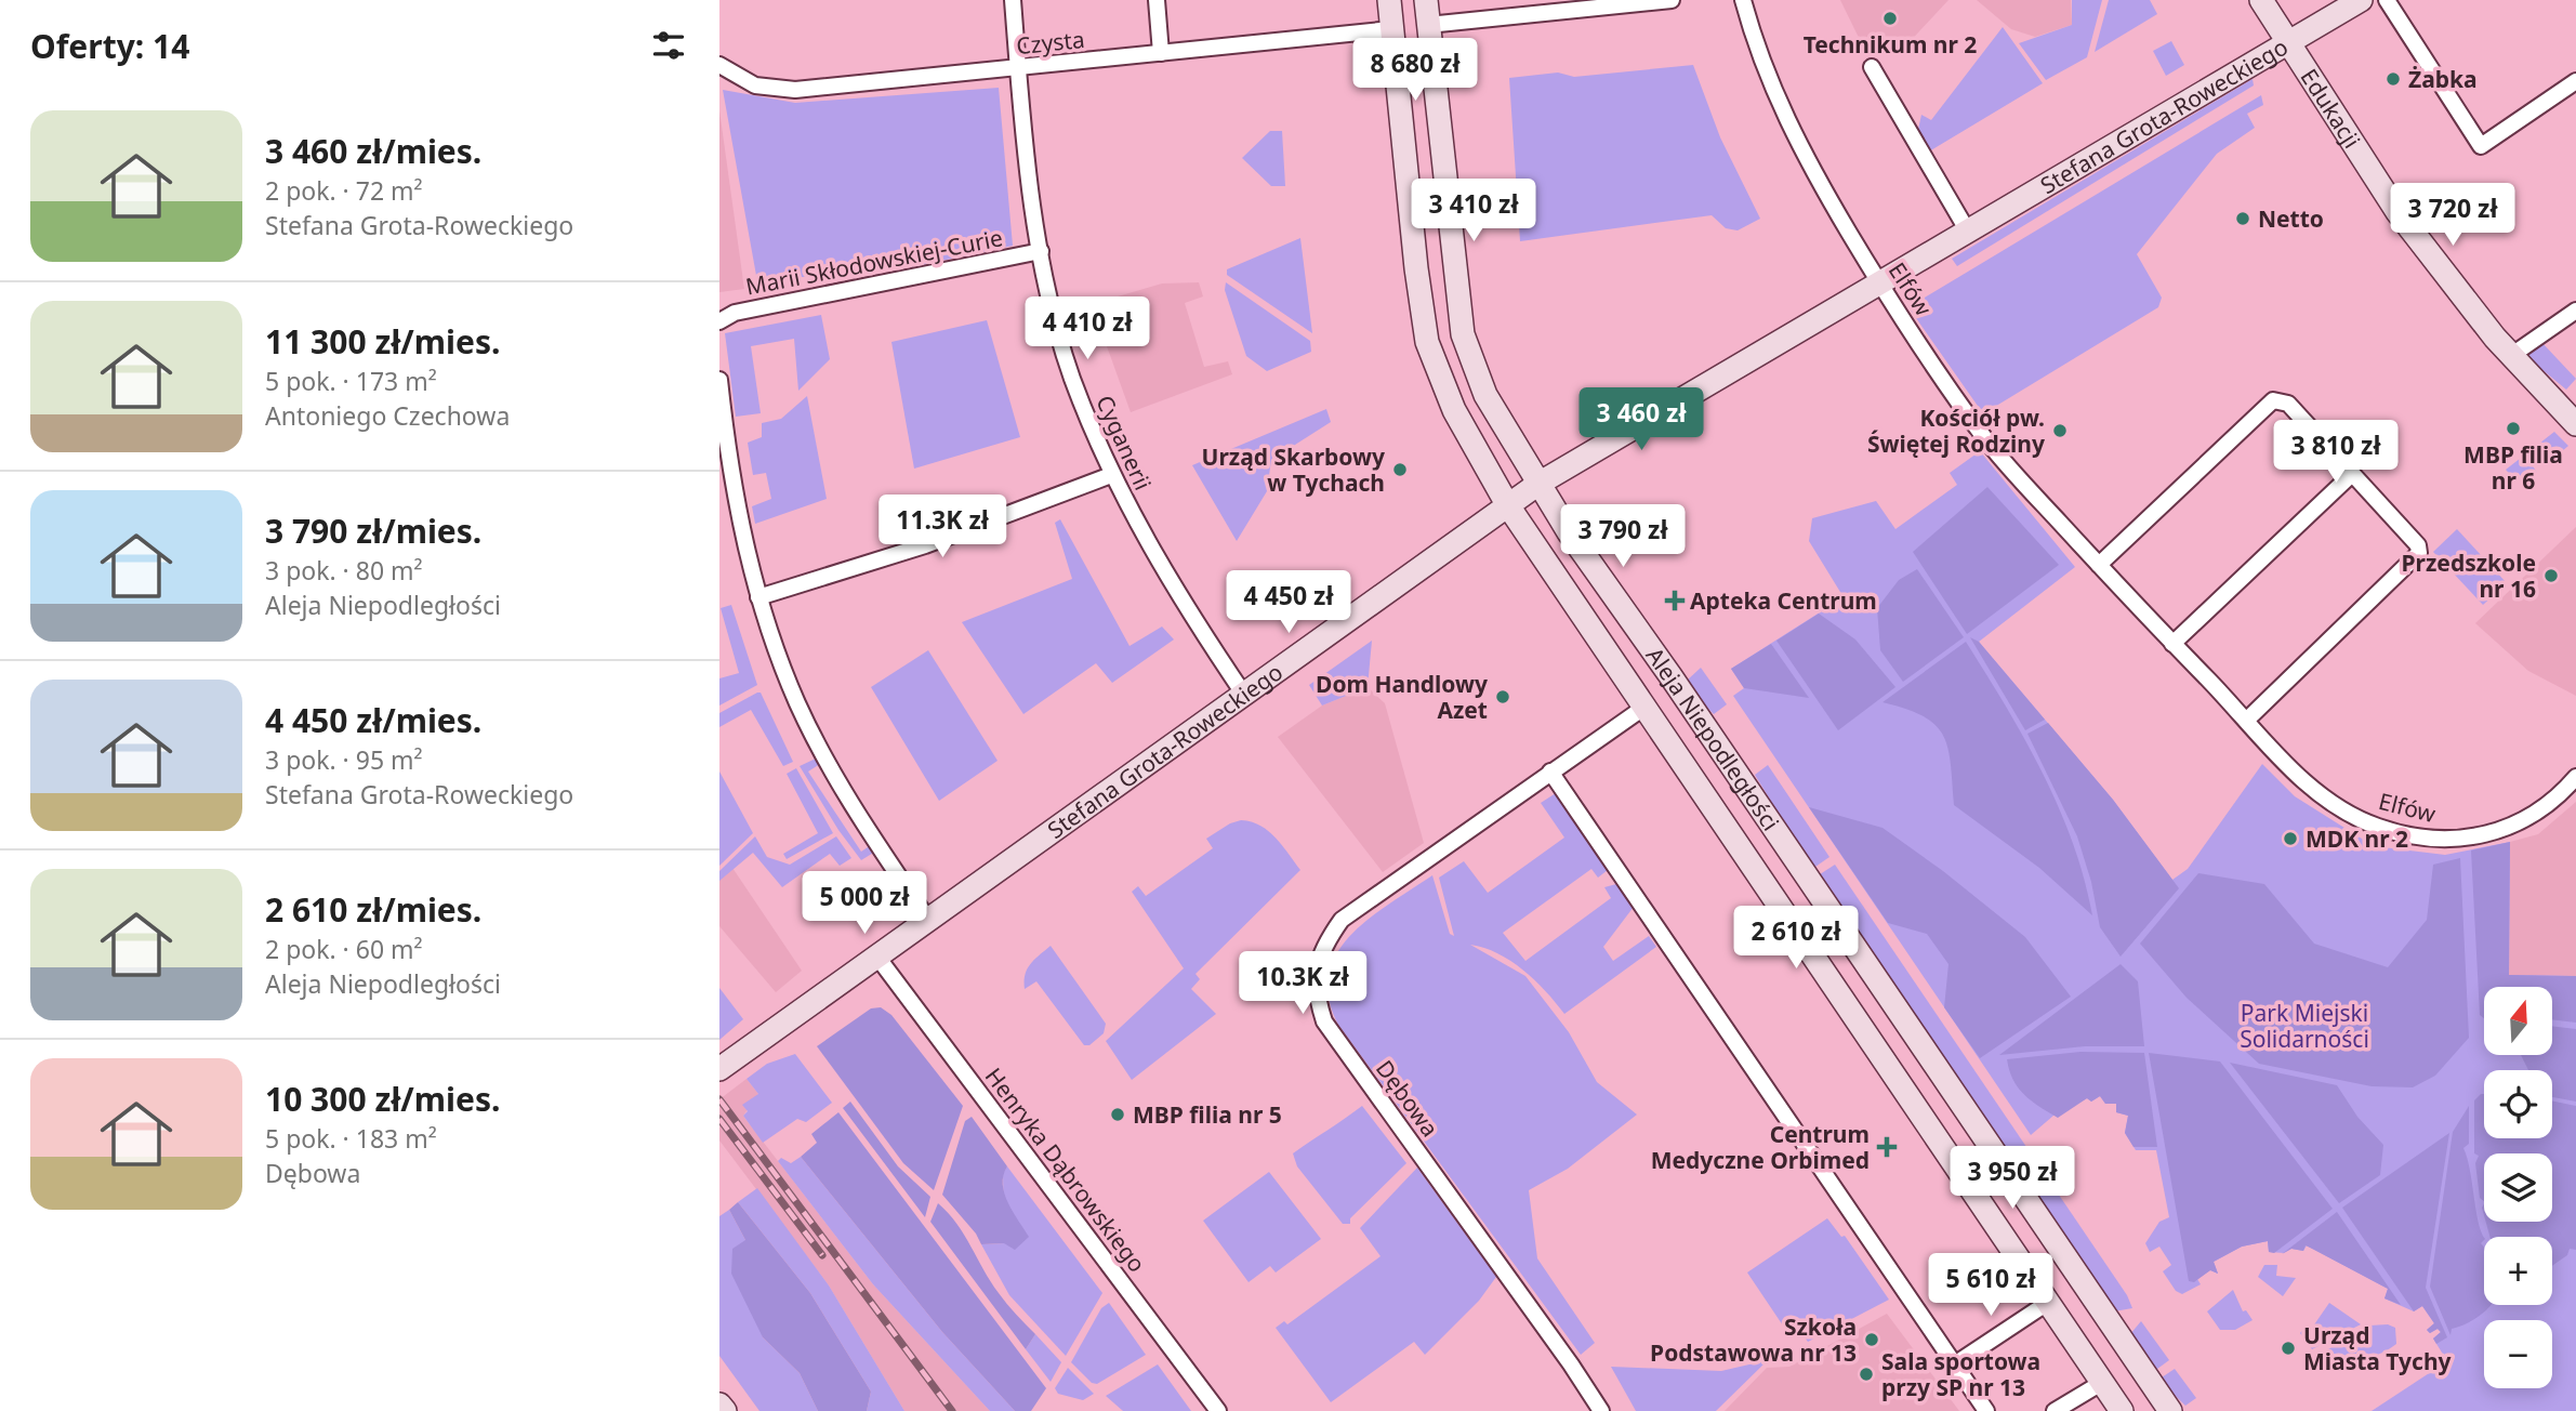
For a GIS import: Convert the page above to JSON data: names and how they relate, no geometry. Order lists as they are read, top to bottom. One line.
{"streets":{"street":["Czysta","Edukacji","Stefana Grota-Roweckiego","Marii Skłodowskiej-Curie","Elfów","Cyganerii","Aleja Niepodległości","Dębowa","Henryka Dąbrowskiego"]},"crossings":[["Czysta","Cyganerii"],["Czysta","Aleja Niepodległości"],["Edukacji","Stefana Grota-Roweckiego"],["Stefana Grota-Roweckiego","Elfów"],["Stefana Grota-Roweckiego","Cyganerii"],["Stefana Grota-Roweckiego","Aleja Niepodległości"],["Stefana Grota-Roweckiego","Henryka Dąbrowskiego"],["Marii Skłodowskiej-Curie","Cyganerii"],["Aleja Niepodległości","Dębowa"]],"parks":["Park Miejski Solidarności"],"places":{"other":["Technikum nr 2","Żabka","Netto","MBP filia nr 6","Kościół pw. Świętej Rodziny","Urząd Skarbowy w Tychach","Przedszkole nr 16","Dom Handlowy Azet","MDK nr 2","MBP filia nr 5","Szkoła Podstawowa nr 13","Urząd Miasta Tychy","Sala sportowa przy SP nr 13"],"health":["Apteka Centrum","Centrum Medyczne Orbimed"]},"north":"top","page":{"heading":"Oferty: 14","price":["8 680 zł","3 410 zł","3 720 zł","4 410 zł","3 460 zł","3 810 zł","11.3K zł","3 790 zł","4 450 zł","5 000 zł","2 610 zł","10.3K zł","3 950 zł","5 610 zł"],"list":[{"name":"3 460 zł/mies.","note":"2 pok. · 72 m² · Stefana Grota-Roweckiego"},{"name":"11 300 zł/mies.","note":"5 pok. · 173 m² · Antoniego Czechowa"},{"name":"3 790 zł/mies.","note":"3 pok. · 80 m² · Aleja Niepodległości"},{"name":"4 450 zł/mies.","note":"3 pok. · 95 m² · Stefana Grota-Roweckiego"},{"name":"2 610 zł/mies.","note":"2 pok. · 60 m² · Aleja Niepodległości"},{"name":"10 300 zł/mies.","note":"5 pok. · 183 m² · Dębowa"}],"map_buttons":["+","−"]}}
